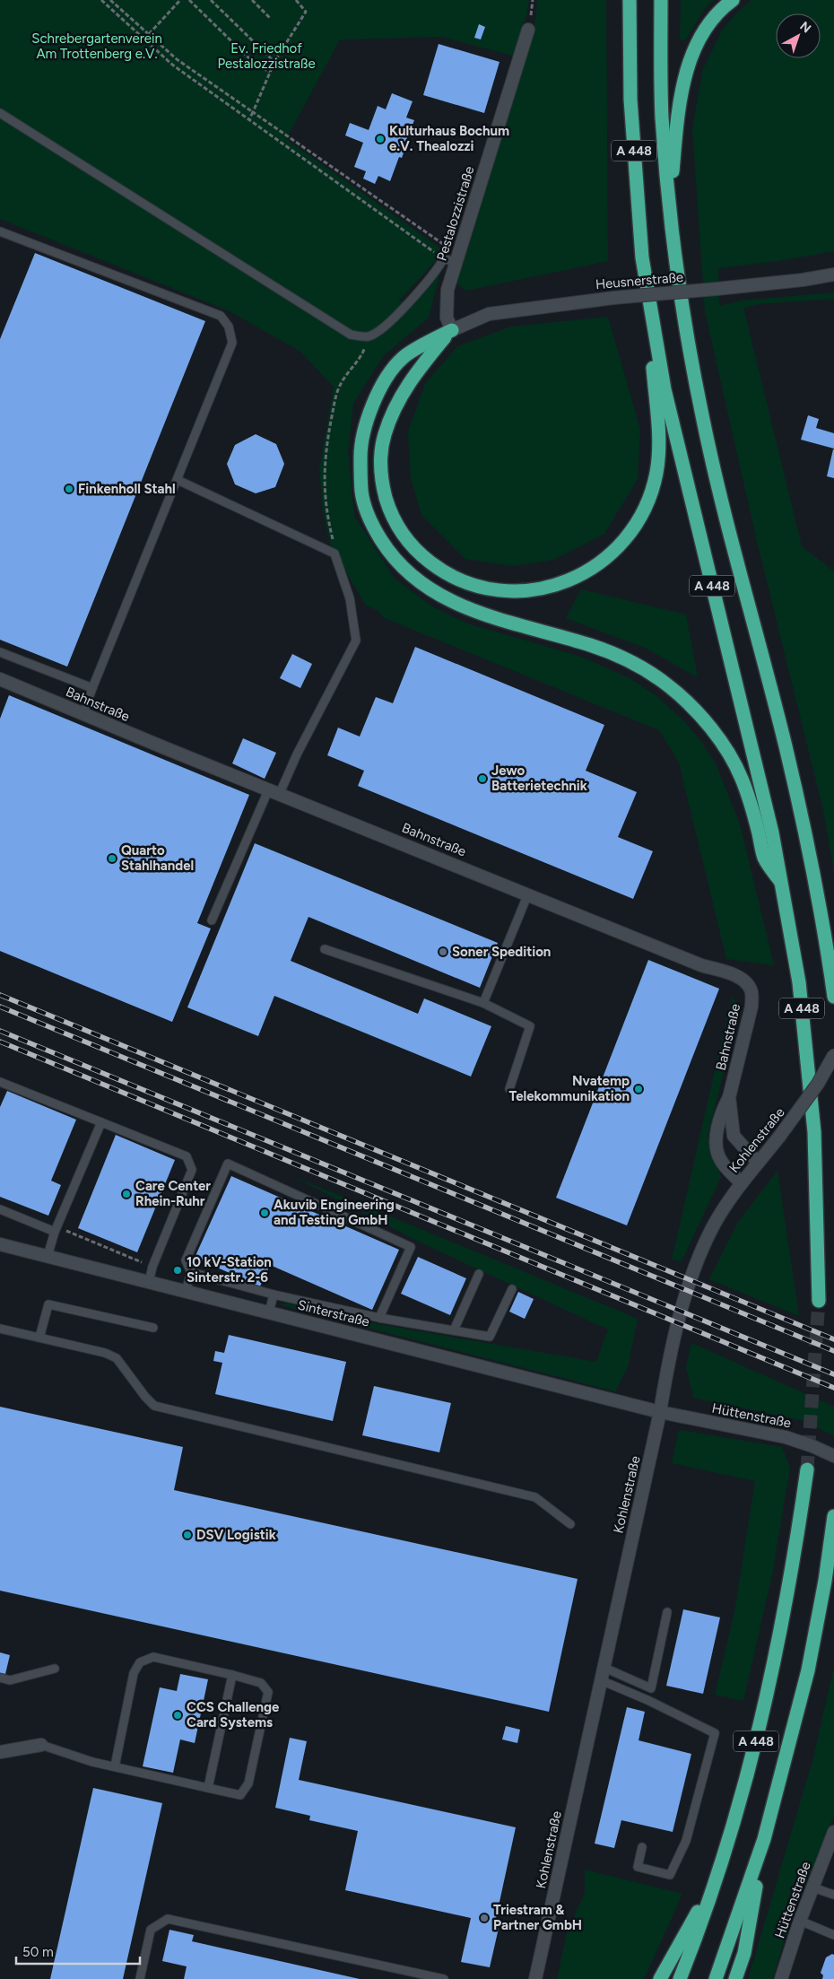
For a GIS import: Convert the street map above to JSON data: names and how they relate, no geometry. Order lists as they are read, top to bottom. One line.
{"streets":{"highway":["A 448"],"street":["Pestalozzistraße","Heusnerstraße","Bahnstraße","Kohlenstraße","Sinterstraße","Hüttenstraße"]},"crossings":[["Pestalozzistraße","Heusnerstraße"],["Bahnstraße","Kohlenstraße"],["Kohlenstraße","Sinterstraße"],["Kohlenstraße","Hüttenstraße"],["Sinterstraße","Hüttenstraße"]],"parks":["Schrebergartenverein Am Trottenberg e.V.","Ev. Friedhof Pestalozzistraße"],"places":["Kulturhaus Bochum e.V. Thealozzi","Finkenholl Stahl","Jewo Batterietechnik","Quarto Stahlhandel","Soner Spedition","Nvatemp Telekommunikation","Care Center Rhein-Ruhr","Akuvib Engineering and Testing GmbH","10 kV-Station Sinterstr. 2-6","DSV Logistik","CCS Challenge Card Systems","Triestram & Partner GmbH"],"scale_bar":"50 m","north":"top right"}
